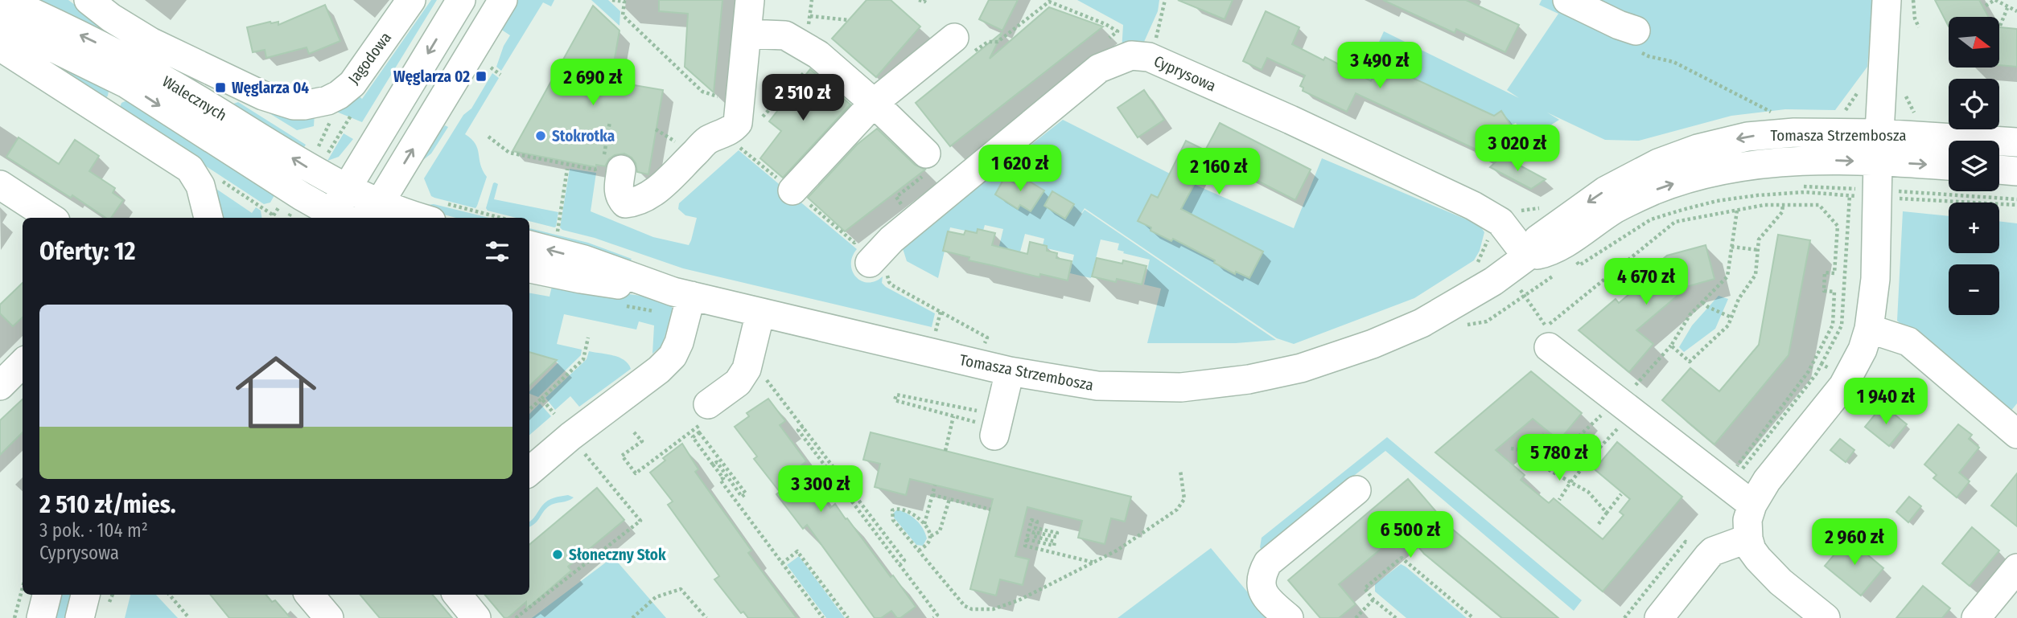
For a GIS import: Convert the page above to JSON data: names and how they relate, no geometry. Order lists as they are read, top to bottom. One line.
{"streets":{"street":["Jagodowa","Cyprysowa","Walecznych","Tomasza Strzembosza"]},"crossings":[["Jagodowa","Walecznych"],["Cyprysowa","Tomasza Strzembosza"]],"places":{"transit":["Węglarza 02","Węglarza 04"],"other":["Stokrotka","Słoneczny Stok"]},"north":"right","page":{"map_buttons":["+","−"],"price":["3 490 zł","2 690 zł","2 510 zł","3 020 zł","1 620 zł","2 160 zł","4 670 zł","1 940 zł","5 780 zł","3 300 zł","6 500 zł","2 960 zł"],"heading":"Oferty: 12","list":[{"name":"2 510 zł/mies.","note":"3 pok. · 104 m² · Cyprysowa"}]}}
